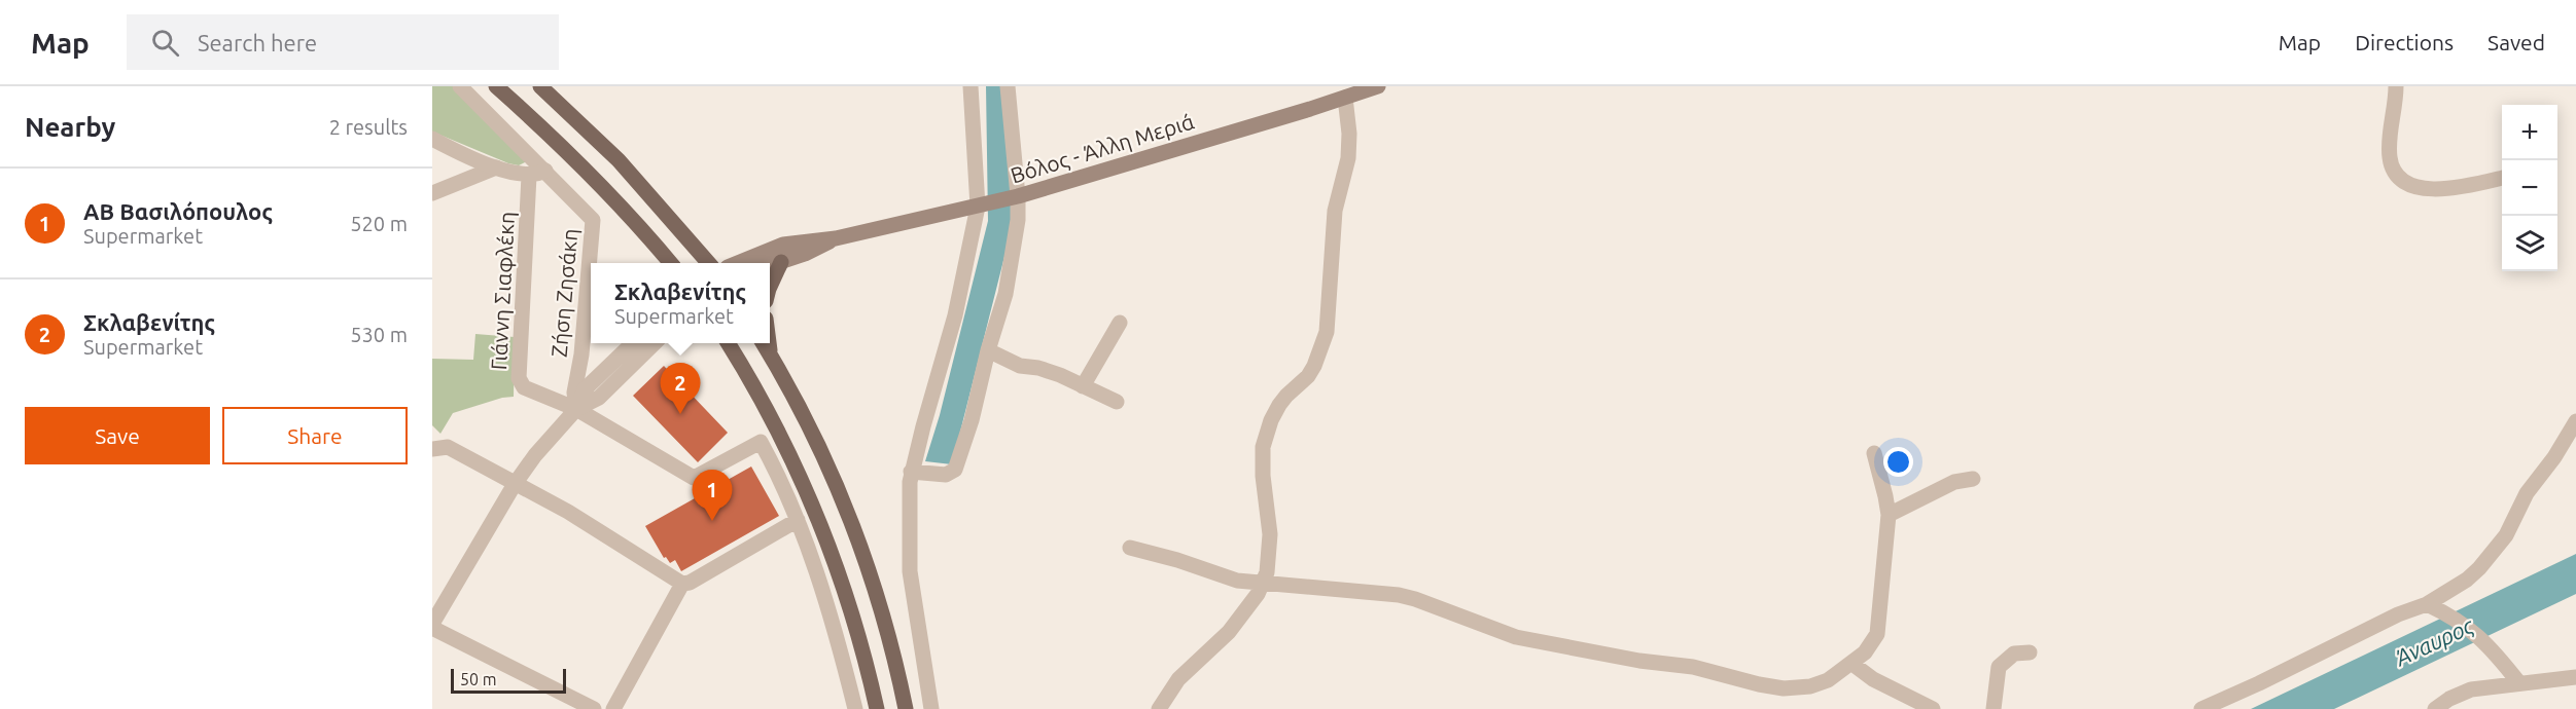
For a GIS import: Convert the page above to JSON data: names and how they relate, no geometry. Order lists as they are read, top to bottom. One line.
{"streets":{"main road":["Βόλος - Άλλη Μεριά"],"street":["Γιάννη Σιαφλέκη","Ζήση Ζησάκη"]},"crossings":[["Γιάννη Σιαφλέκη","Ζήση Ζησάκη"]],"water":["Άναυρος"],"scale_bar":"50 m","page":{"header":"Map","search":"Search here","nav":["Map","Directions","Saved"],"heading":["Nearby","2 results"],"map_buttons":["+","−"],"list":[{"mark":"1","name":"ΑΒ Βασιλόπουλος","note":"Supermarket","value":"520 m"},{"mark":"2","name":"Σκλαβενίτης","note":"Supermarket","value":"530 m"}],"popup":["Σκλαβενίτης","Supermarket"],"pins":["2","1"],"buttons":["Save","Share"],"scale":"50 m"}}
